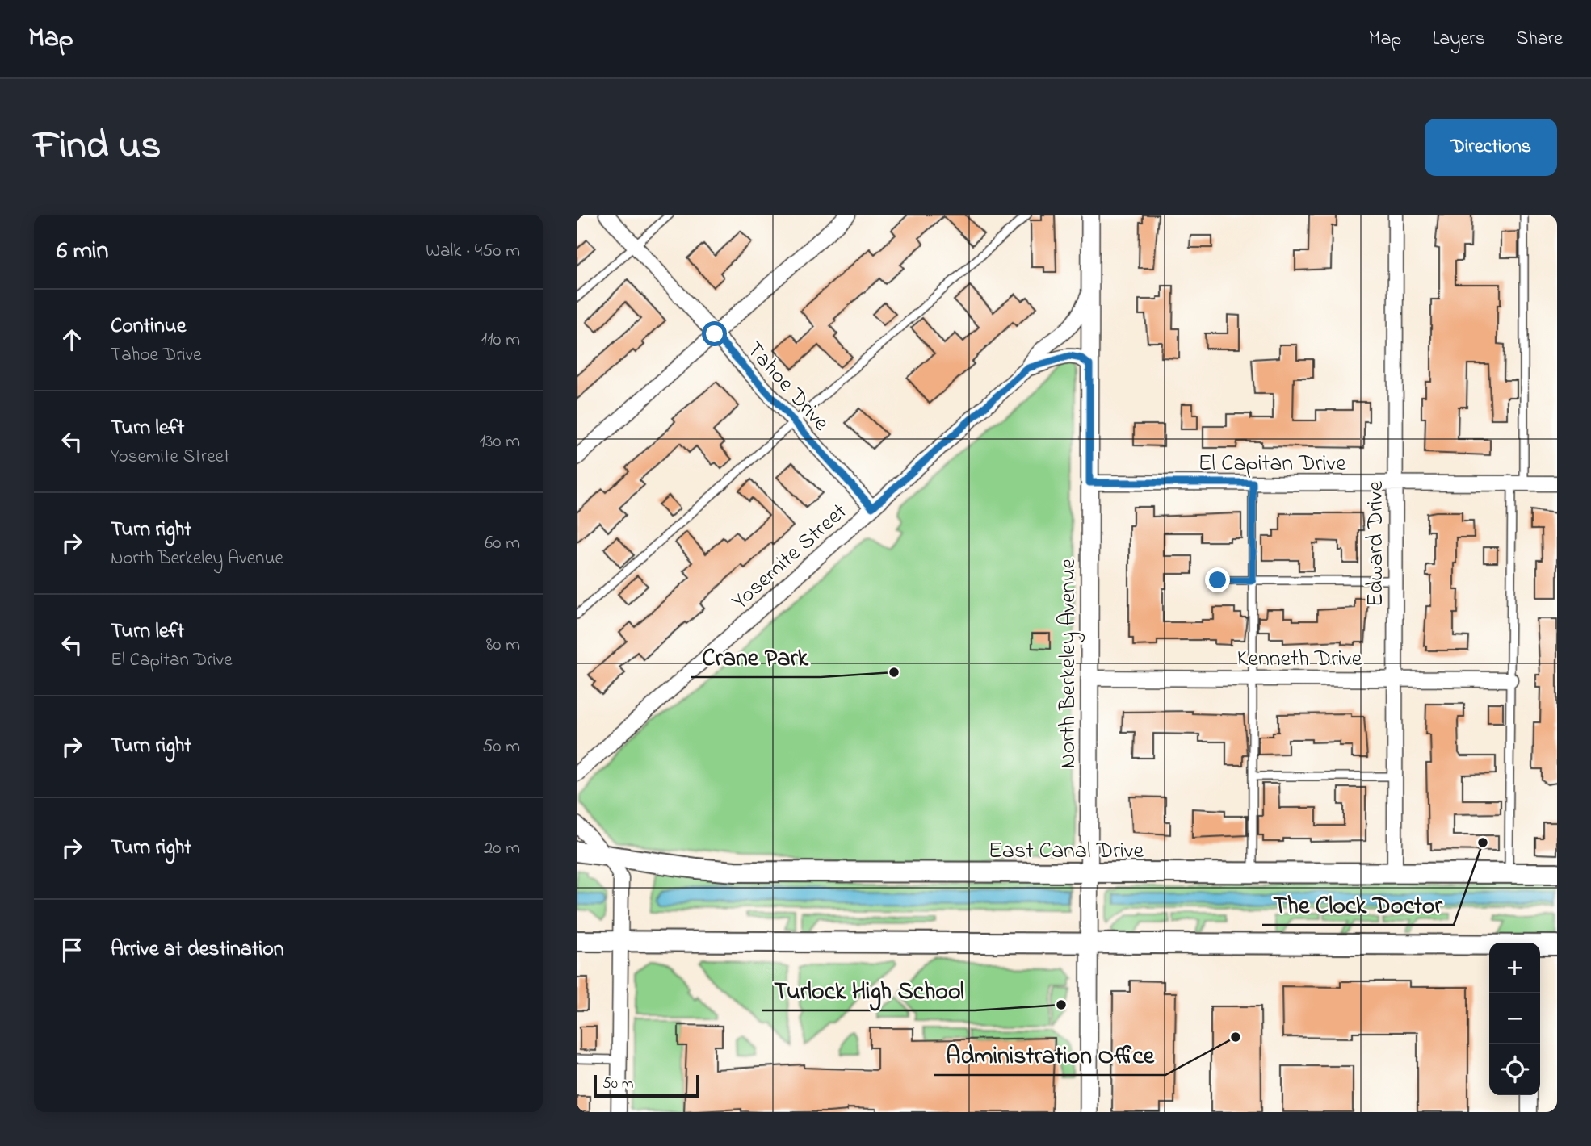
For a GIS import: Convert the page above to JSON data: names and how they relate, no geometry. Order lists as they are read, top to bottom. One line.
{"streets":{"main road":["East Canal Drive"],"street":["Tahoe Drive","El Capitan Drive","Edward Drive","Yosemite Street","Kenneth Drive","North Berkeley Avenue"]},"crossings":[["Tahoe Drive","Yosemite Street"],["El Capitan Drive","Edward Drive"],["El Capitan Drive","North Berkeley Avenue"],["Edward Drive","Kenneth Drive"],["Edward Drive","East Canal Drive"],["Yosemite Street","North Berkeley Avenue"],["Kenneth Drive","North Berkeley Avenue"],["North Berkeley Avenue","East Canal Drive"]],"places":["Crane Park","The Clock Doctor","Turlock High School","Administration Office"],"scale_bar":"50 m","page":{"header":"Map","nav":["Map","Layers","Share"],"title":"Find us","buttons":"Directions","heading":["6 min","Walk · 450 m"],"list":[["Continue","Tahoe Drive","110 m"],["Turn left","Yosemite Street","130 m"],["Turn right","North Berkeley Avenue","60 m"],["Turn left","El Capitan Drive","80 m"],["Turn right","50 m"],["Turn right","20 m"],"Arrive at destination"],"map_buttons":["+","−"],"scale":"50 m"}}
